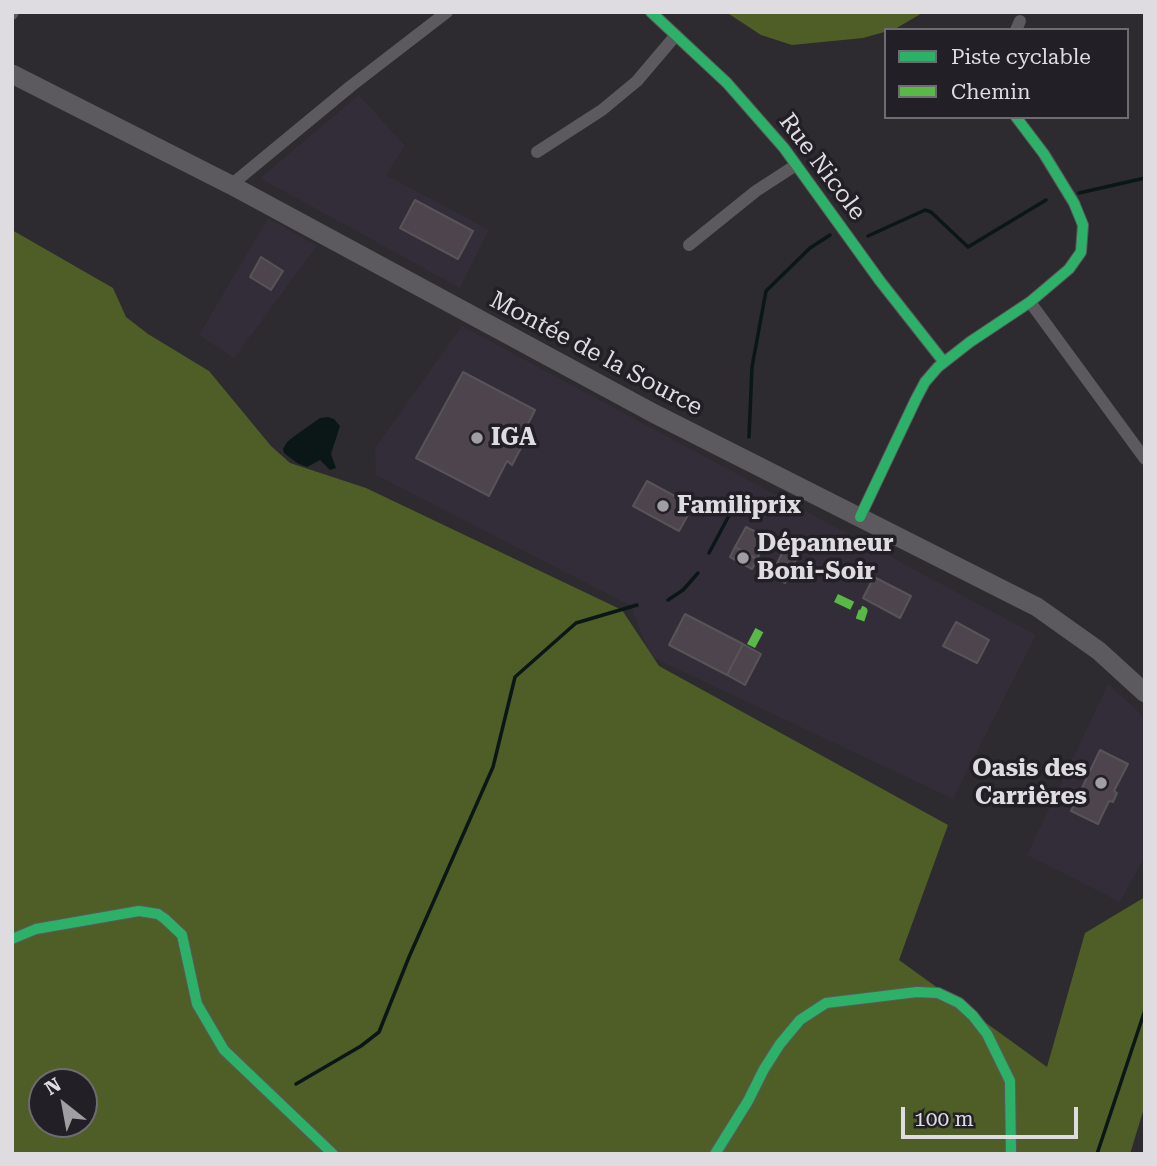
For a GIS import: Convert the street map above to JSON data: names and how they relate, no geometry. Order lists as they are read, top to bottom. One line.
{"streets":{"main road":["Montée de la Source"],"street":["Rue Nicole"]},"places":["IGA","Familiprix","Dépanneur Boni-Soir","Oasis des Carrières"],"legend":["Piste cyclable","Chemin"],"scale_bar":"100 m","north":"top left"}
